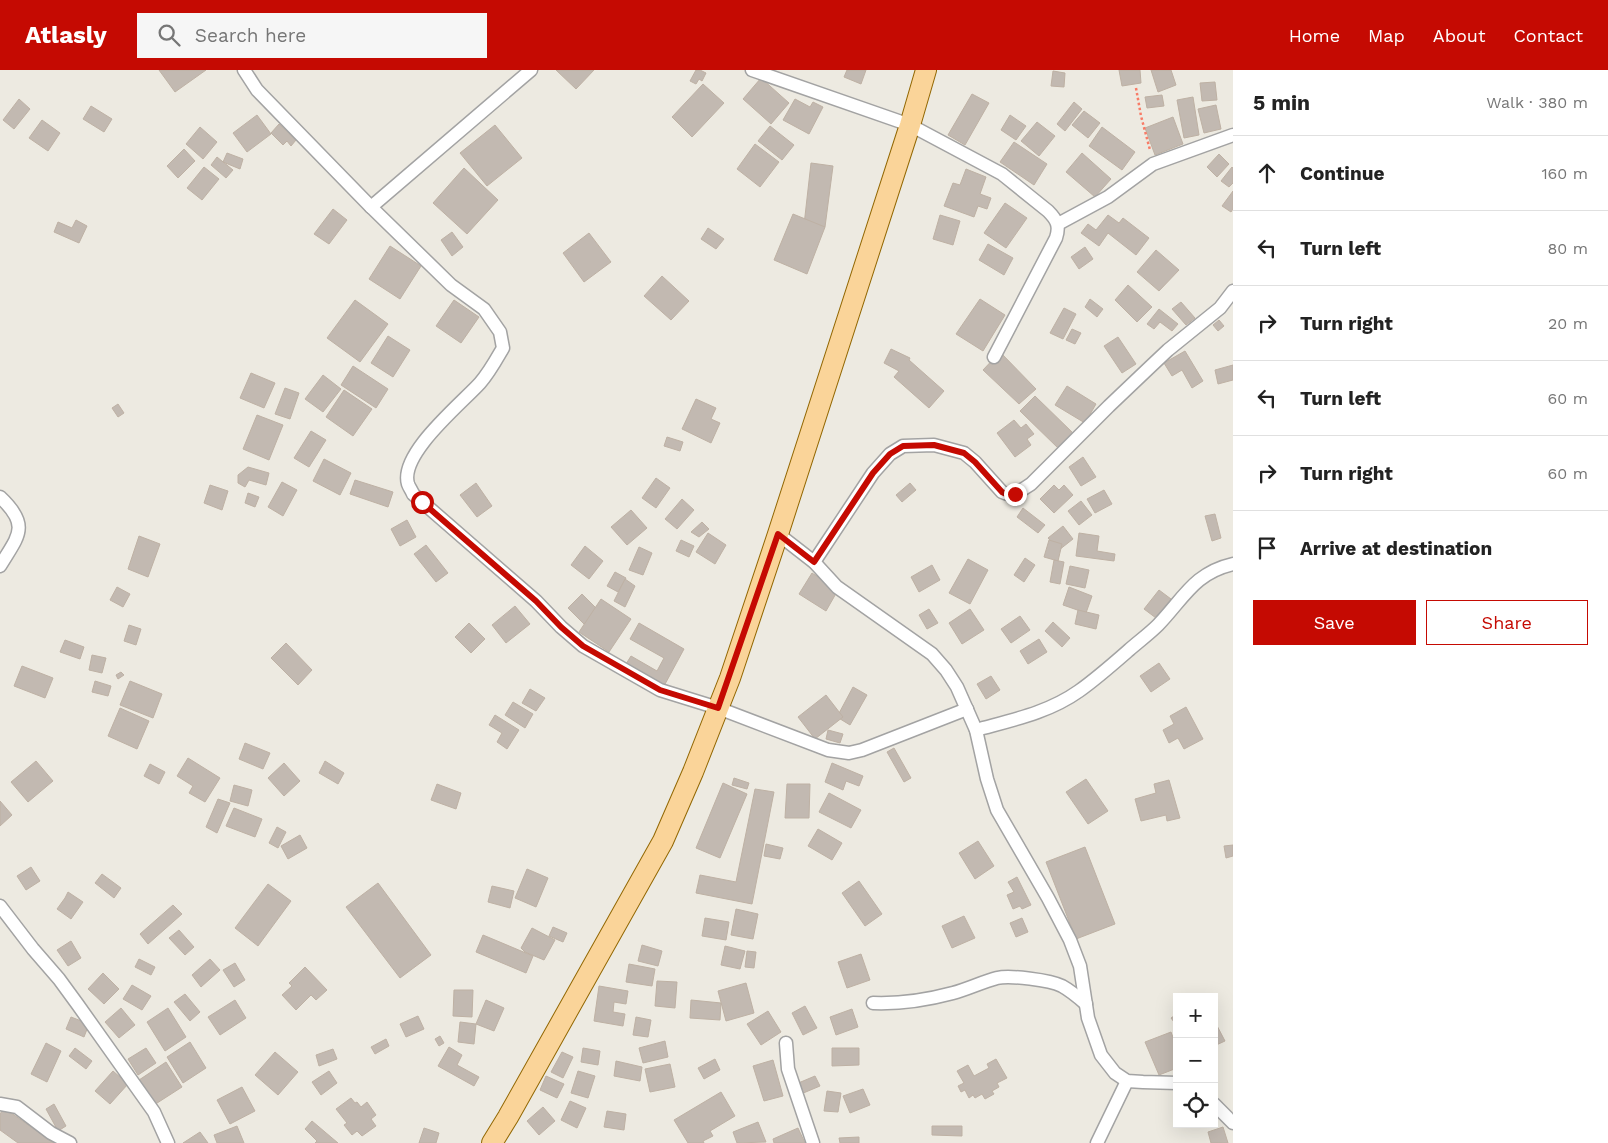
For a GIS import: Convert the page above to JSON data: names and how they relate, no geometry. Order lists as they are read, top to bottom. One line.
{"page":{"header":"Atlasly","search":"Search here","nav":["Home","Map","About","Contact"],"heading":["5 min","Walk · 380 m"],"list":[["Continue","160 m"],["Turn left","80 m"],["Turn right","20 m"],["Turn left","60 m"],["Turn right","60 m"],"Arrive at destination"],"buttons":["Save","Share"],"map_buttons":["+","−"]}}
